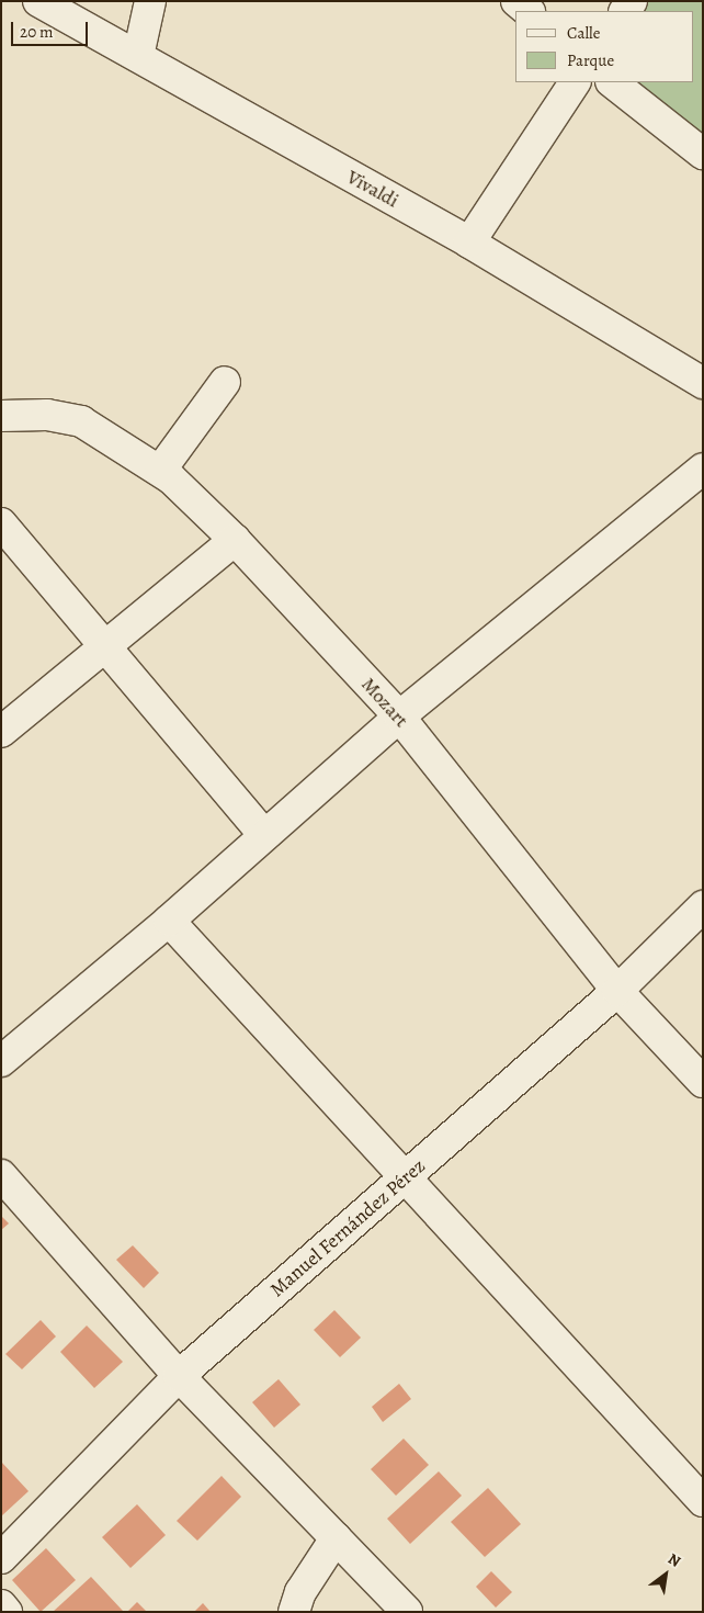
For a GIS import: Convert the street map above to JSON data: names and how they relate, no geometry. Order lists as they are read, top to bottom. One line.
{"streets":{"street":["Vivaldi","Mozart","Manuel Fernández Pérez"]},"crossings":[["Mozart","Manuel Fernández Pérez"]],"legend":["Calle","Parque"],"scale_bar":"20 m","north":"top right"}
